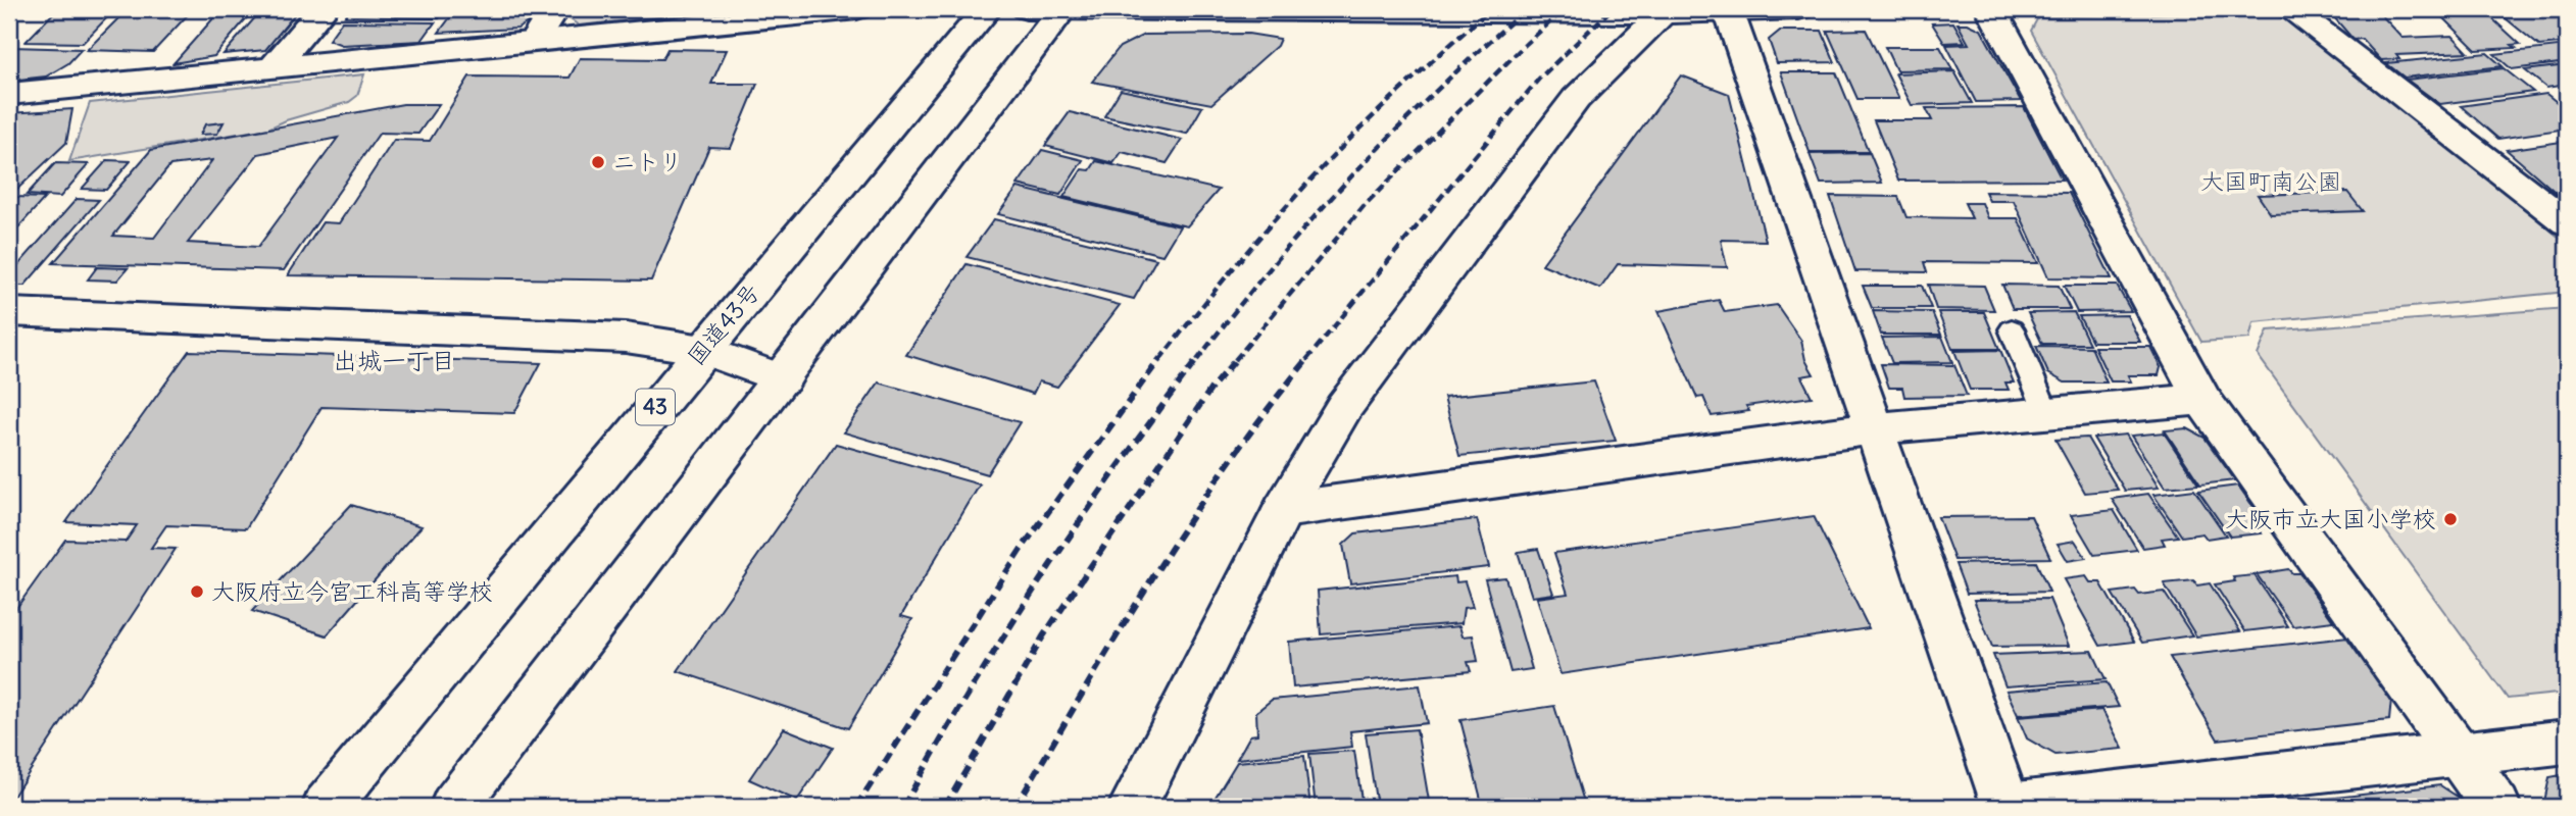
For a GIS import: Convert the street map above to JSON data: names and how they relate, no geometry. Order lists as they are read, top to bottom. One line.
{"streets":{"main road":["国道43号","43"]},"districts":["出城一丁目"],"parks":["大国町南公園"],"places":["ニトリ","大阪市立大国小学校","大阪府立今宮工科高等学校"]}
